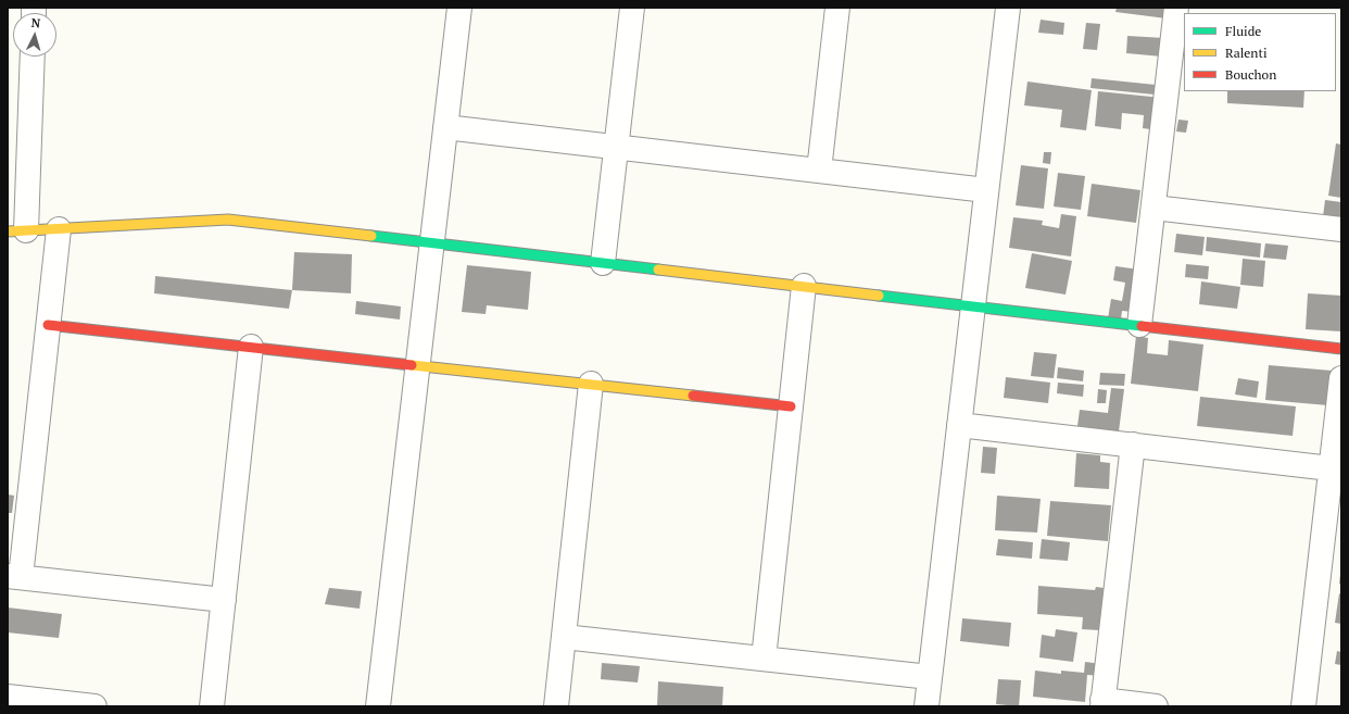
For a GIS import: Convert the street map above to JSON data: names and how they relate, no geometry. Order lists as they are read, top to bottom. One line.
{"legend":["Fluide","Ralenti","Bouchon"],"north":"top"}
